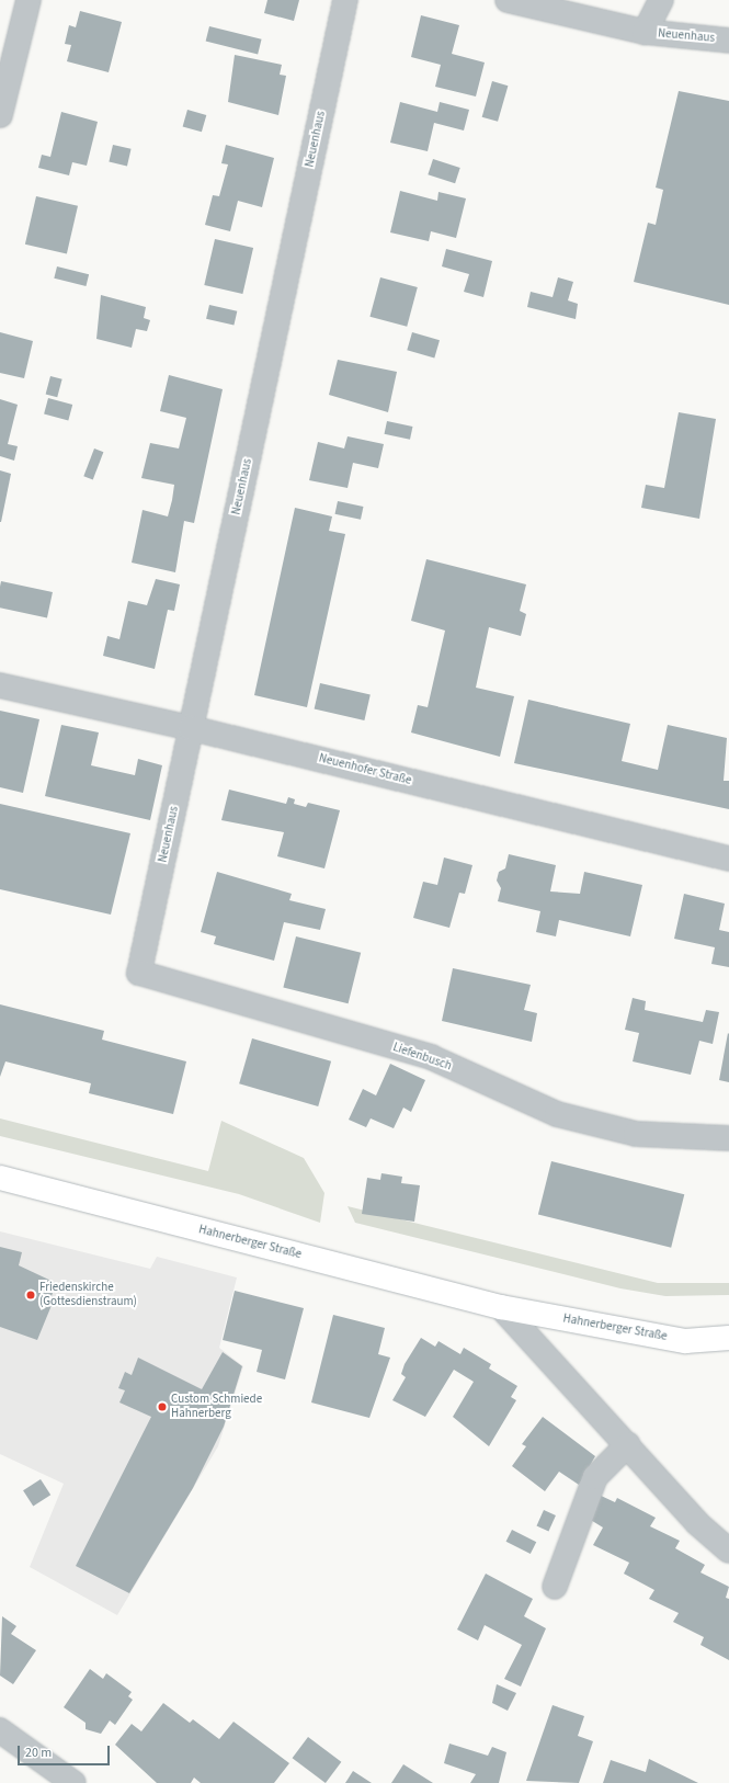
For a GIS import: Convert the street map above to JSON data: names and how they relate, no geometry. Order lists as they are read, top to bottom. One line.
{"streets":{"main road":["Hahnerberger Straße"],"street":["Neuenhaus","Neuenhofer Straße","Liefenbusch"]},"crossings":[["Neuenhaus","Neuenhofer Straße"],["Neuenhaus","Liefenbusch"]],"places":["Friedenskirche (Gottesdienstraum)","Custom Schmiede Hahnerberg"],"scale_bar":"20 m"}
